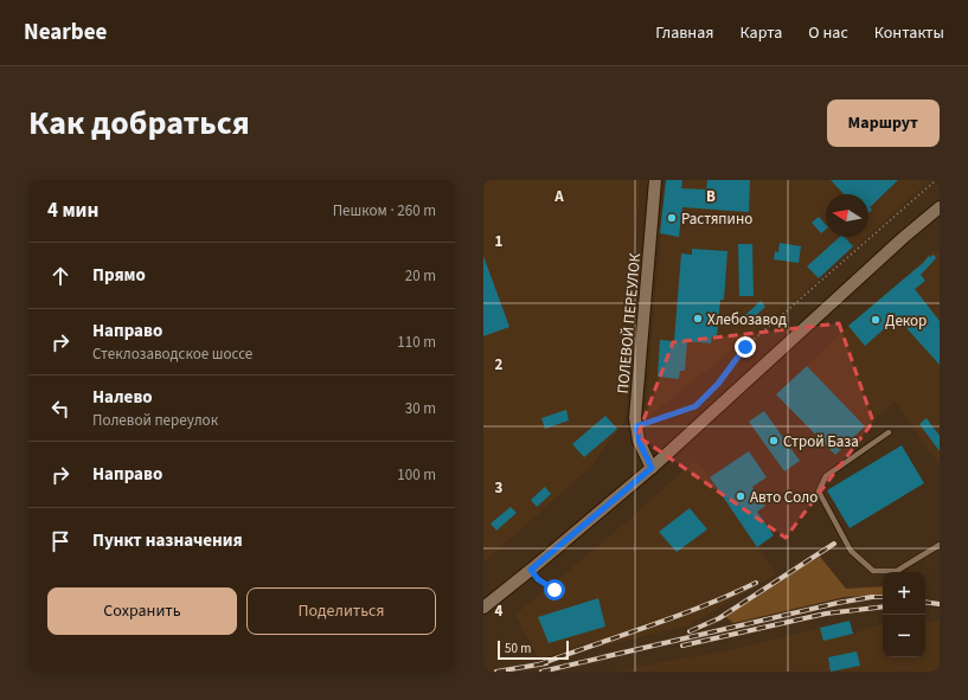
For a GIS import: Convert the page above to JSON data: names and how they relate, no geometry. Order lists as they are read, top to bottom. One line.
{"streets":{"main road":["ПОЛЕВОЙ ПЕРЕУЛОК"]},"places":["Растяпино","Хлебозавод","Декор","Строй База","Авто Соло"],"scale_bar":"50 m","north":"left","page":{"header":"Nearbee","nav":["Главная","Карта","О нас","Контакты"],"title":"Как добраться","buttons":["Маршрут",["Сохранить","Поделиться"]],"heading":["4 мин","Пешком · 260 m"],"list":[["Прямо","20 m"],["Направо","Стеклозаводское шоссе","110 m"],["Налево","Полевой переулок","30 m"],["Направо","100 m"],"Пункт назначения"],"map_buttons":["+","−"],"scale":"50 m"},"grid":{"columns":["A","B"],"rows":["1","2","3","4"]}}
